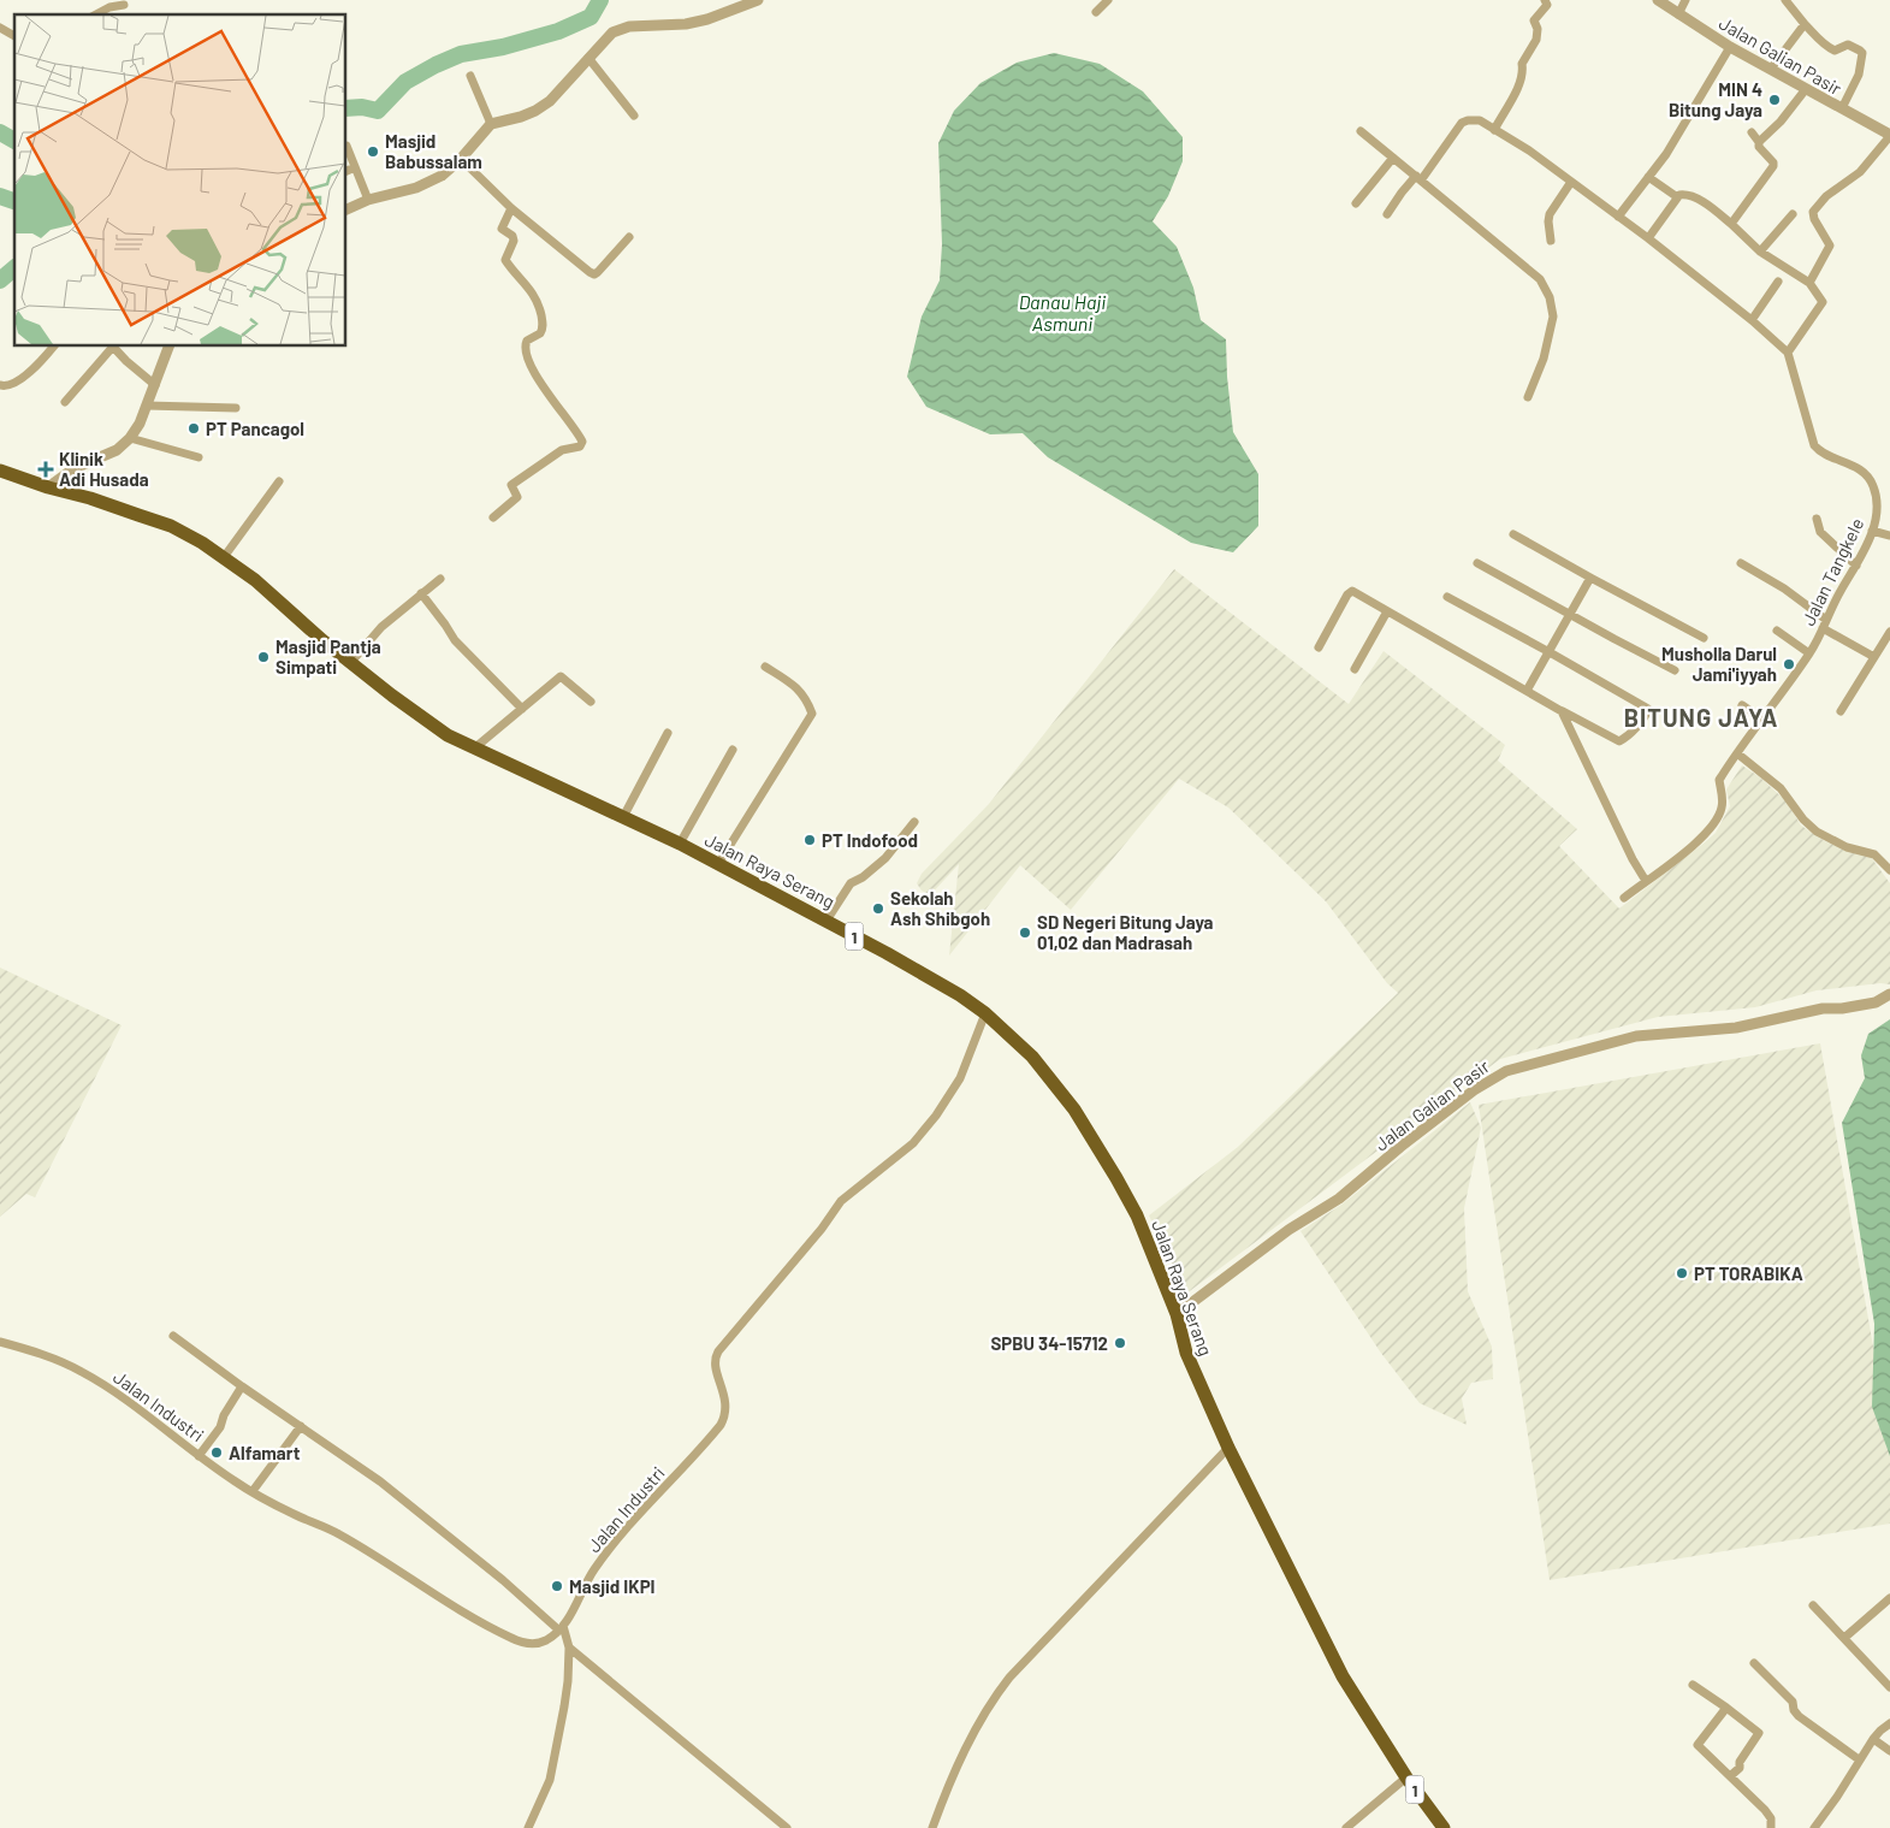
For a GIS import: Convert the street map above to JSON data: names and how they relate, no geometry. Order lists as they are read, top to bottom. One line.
{"streets":{"highway":["Jalan Raya Serang","1"],"street":["Jalan Galian Pasir","Jalan Tangkele","Jalan Industri"]},"crossings":[["Jalan Galian Pasir","Jalan Raya Serang"],["Jalan Raya Serang","Jalan Industri"]],"districts":["BITUNG JAYA"],"water":["Danau Haji Asmuni"],"places":{"other":["MIN 4 Bitung Jaya","Masjid Babussalam","PT Pancagol","Masjid Pantja Simpati","Musholla Darul Jami'iyyah","PT Indofood","Sekolah Ash Shibgoh","SD Negeri Bitung Jaya 01,02 dan Madrasah","PT TORABIKA","SPBU 34-15712","Alfamart","Masjid IKPI"],"health":["Klinik Adi Husada"]}}
